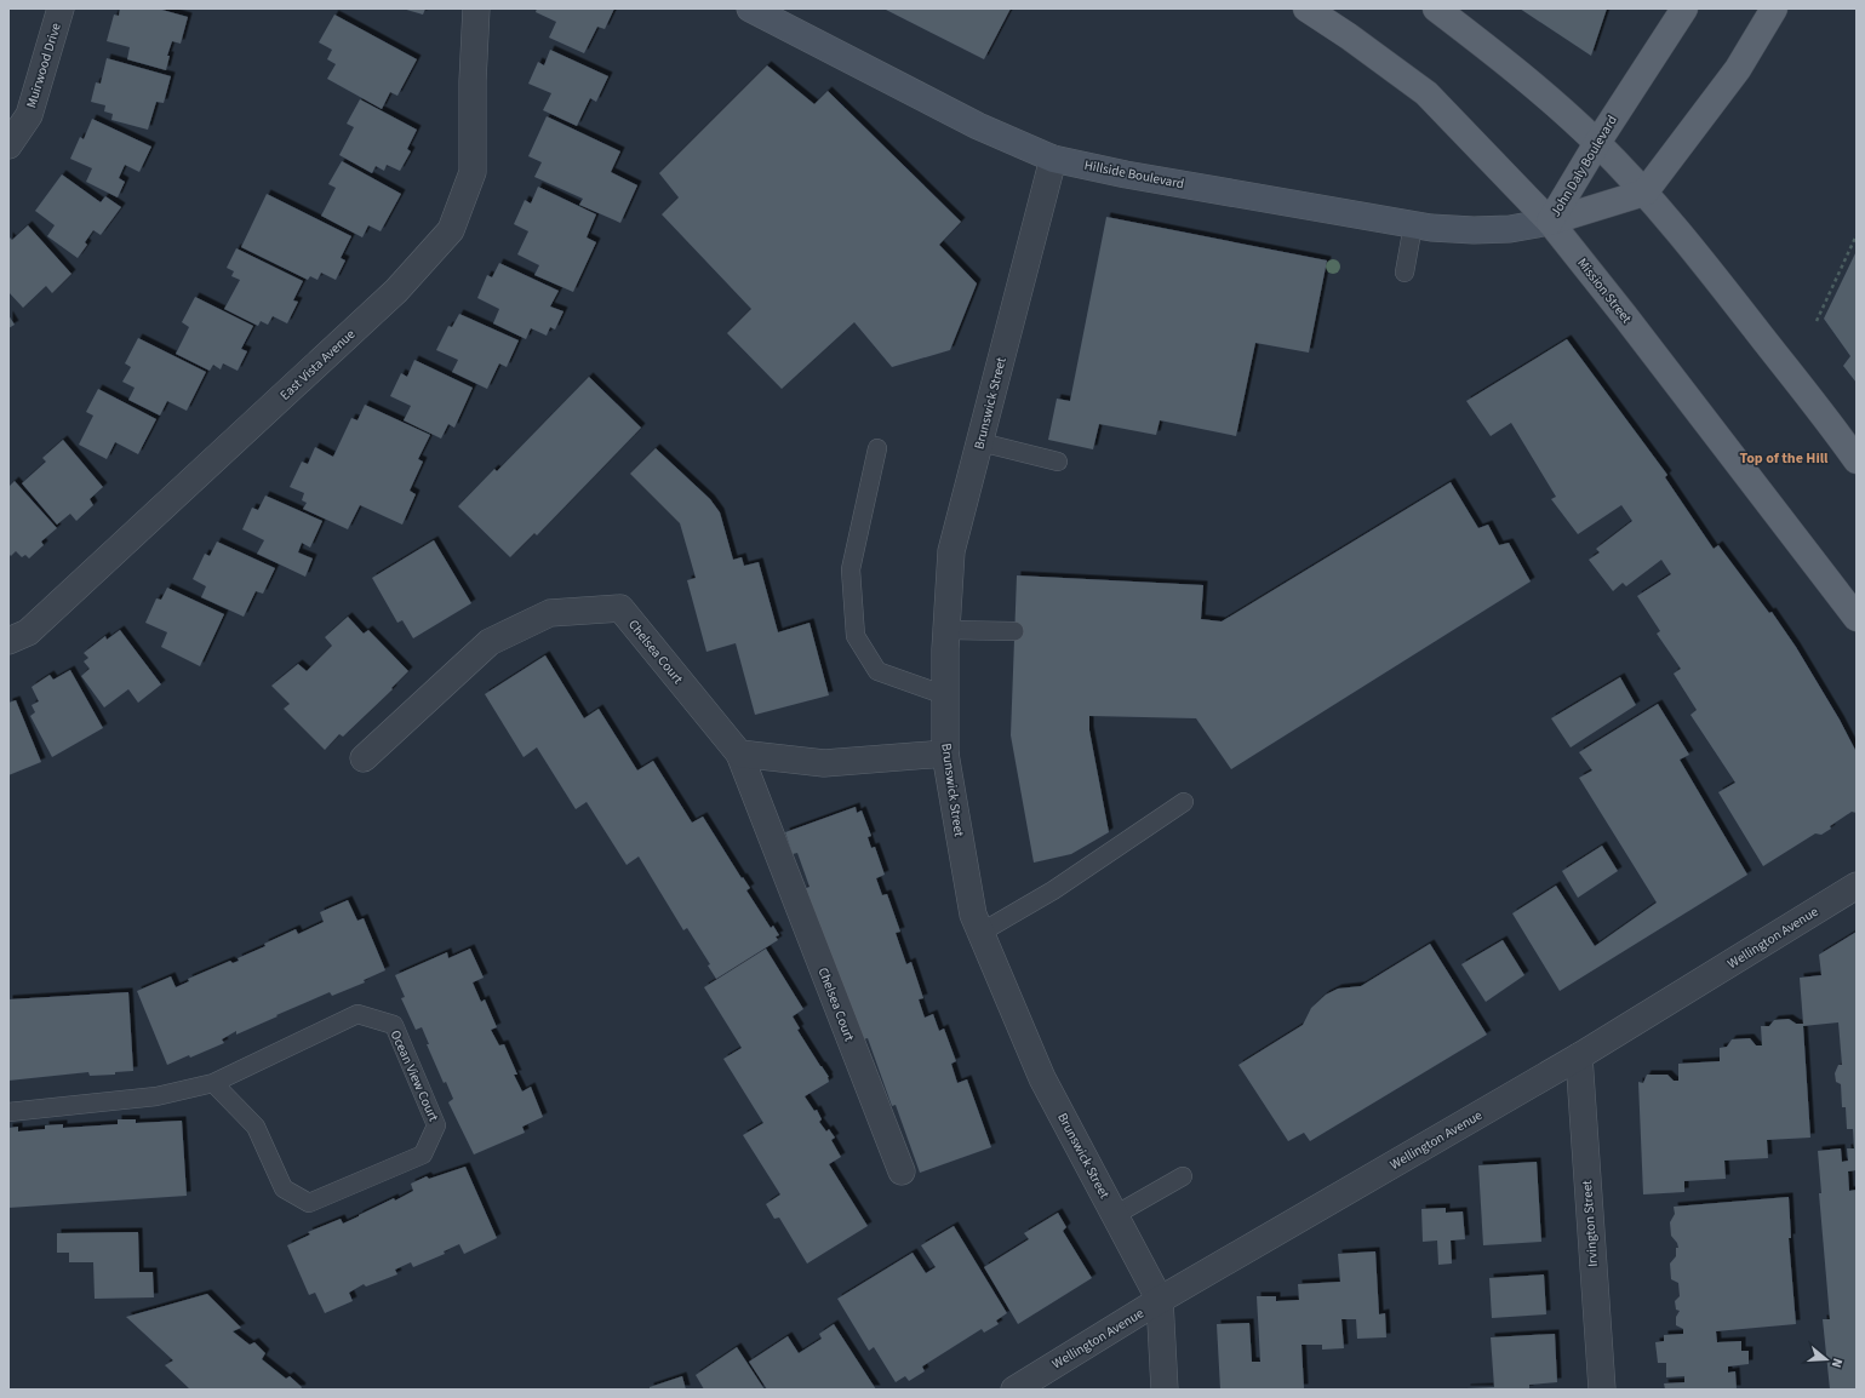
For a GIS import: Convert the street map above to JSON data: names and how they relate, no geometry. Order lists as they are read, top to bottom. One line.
{"streets":{"main road":["John Daly Boulevard","Hillside Boulevard","Mission Street"],"street":["Muirwood Drive","East Vista Avenue","Brunswick Street","Chelsea Court","Wellington Avenue","Irvington Street"],"lane":["Ocean View Court"]},"crossings":[["John Daly Boulevard","Hillside Boulevard"],["John Daly Boulevard","Mission Street"],["Hillside Boulevard","Mission Street"],["Hillside Boulevard","Brunswick Street"],["Brunswick Street","Wellington Avenue"],["Wellington Avenue","Irvington Street"]],"districts":["Top of the Hill"],"north":"right"}
